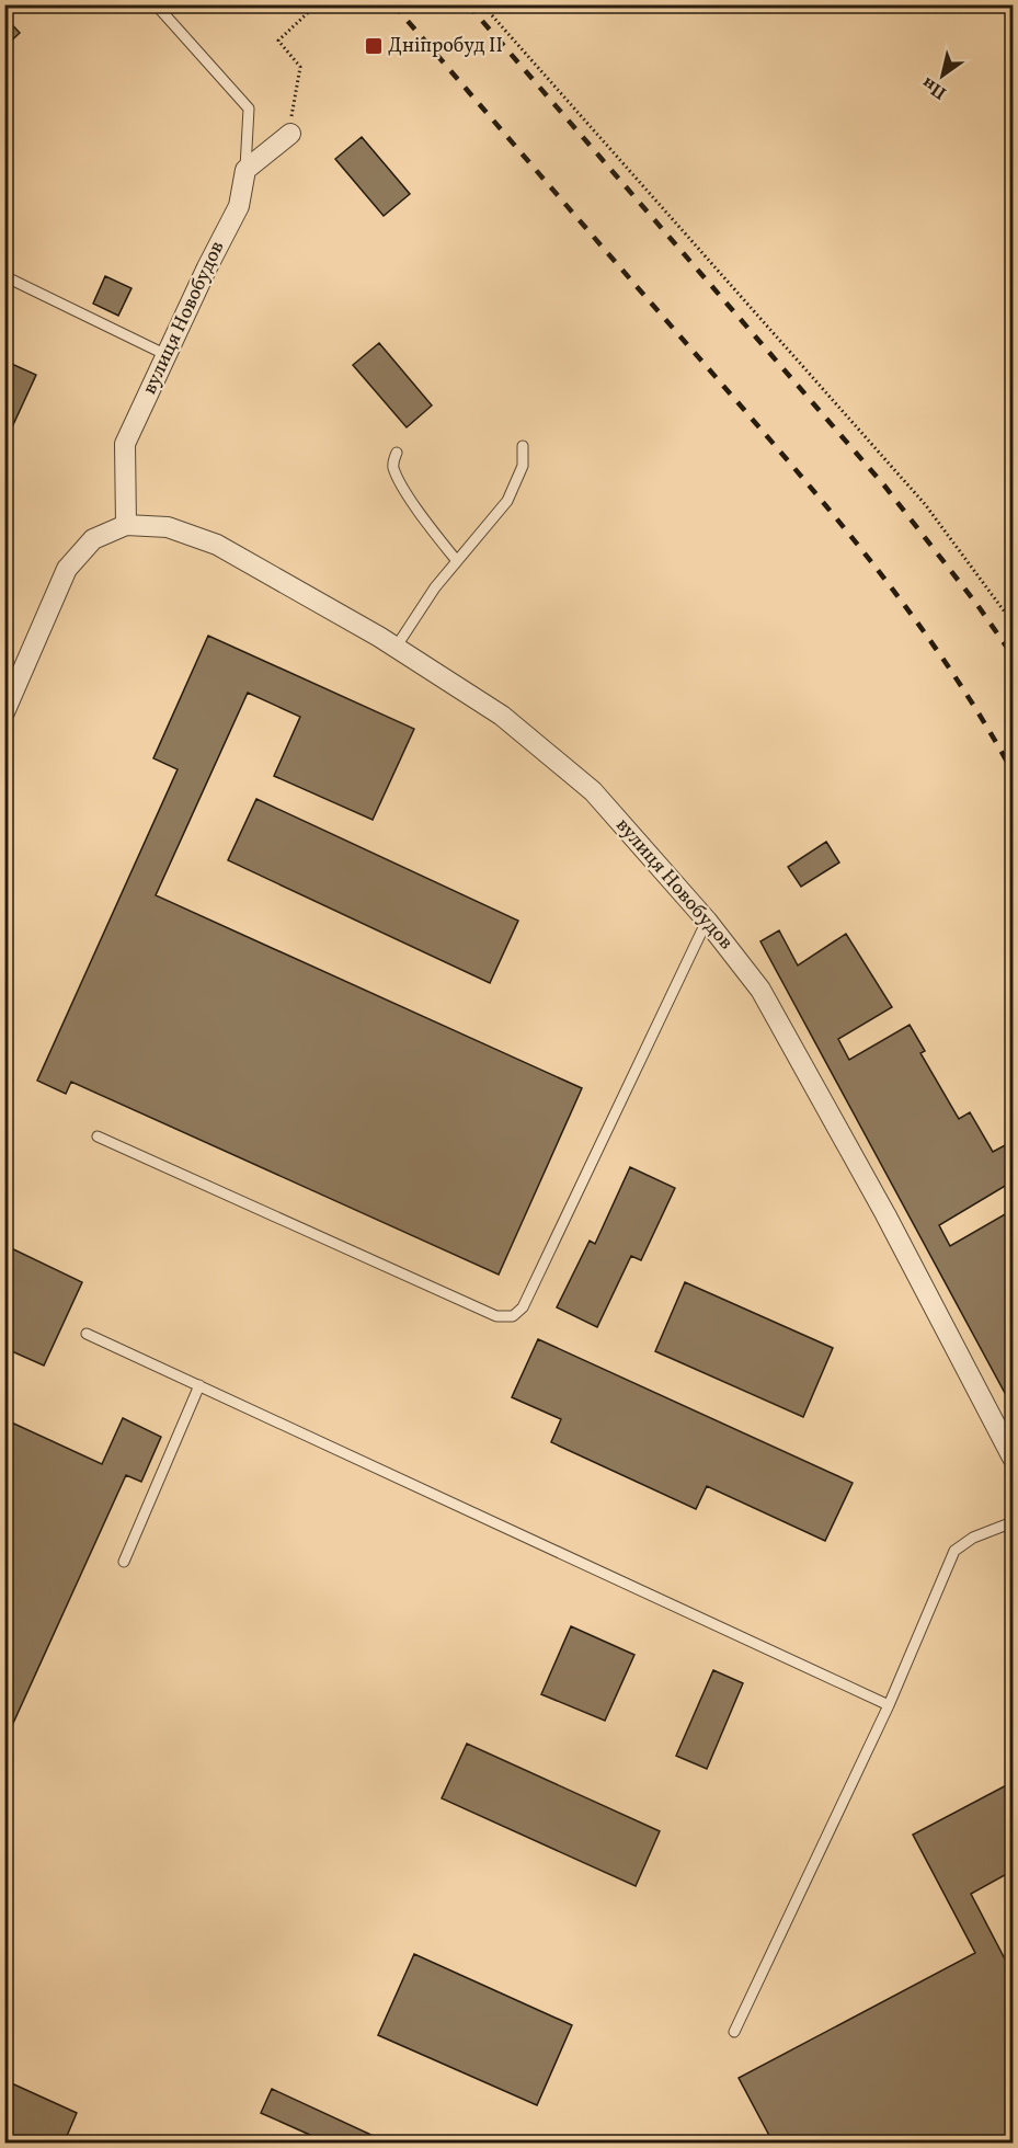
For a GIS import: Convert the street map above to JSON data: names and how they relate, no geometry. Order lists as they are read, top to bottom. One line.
{"streets":{"street":["вулиця Новобудов"]},"places":{"transit":["Дніпробуд ІІ"]},"north":"bottom left"}
